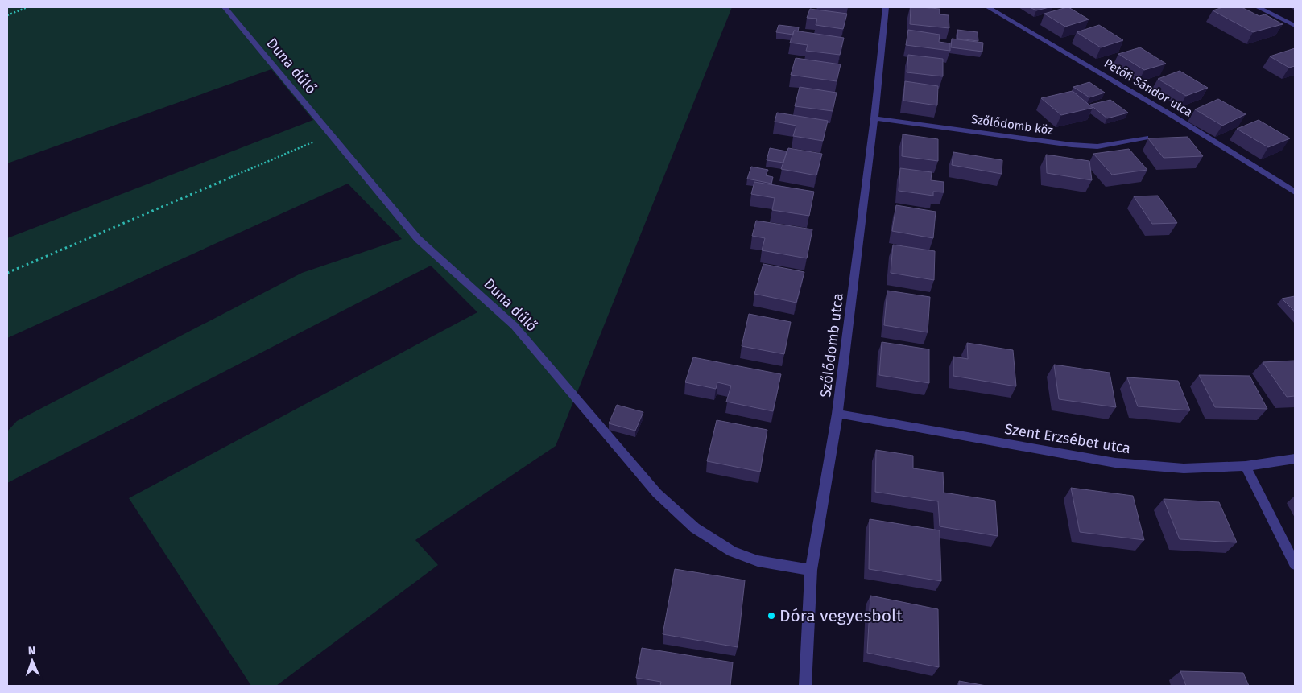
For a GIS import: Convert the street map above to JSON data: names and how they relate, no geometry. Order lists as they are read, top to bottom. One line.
{"streets":{"street":["Duna dűlő","Petőfi Sándor utca","Szőlődomb köz","Szőlődomb utca","Szent Erzsébet utca"]},"crossings":[["Duna dűlő","Szőlődomb utca"],["Szőlődomb köz","Szőlődomb utca"],["Szőlődomb utca","Szent Erzsébet utca"]],"places":["Dóra vegyesbolt"],"north":"top"}
